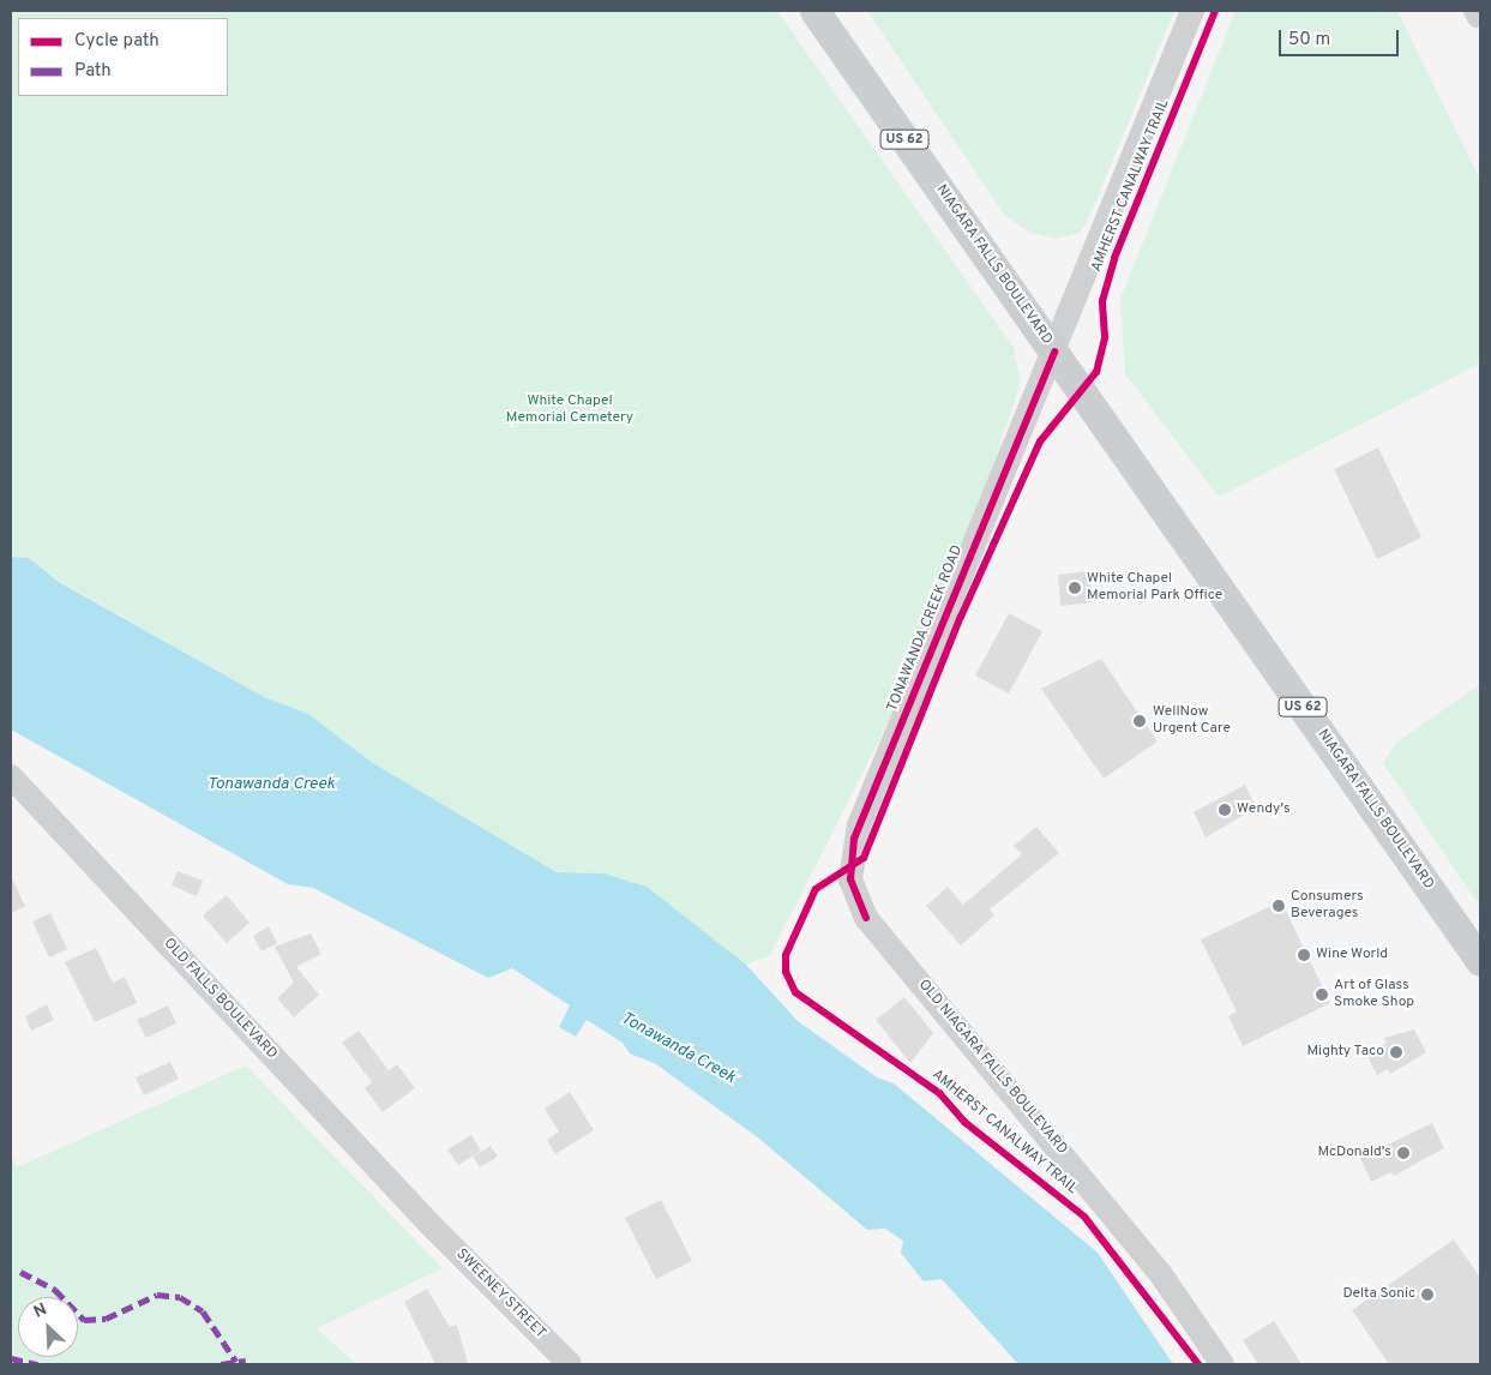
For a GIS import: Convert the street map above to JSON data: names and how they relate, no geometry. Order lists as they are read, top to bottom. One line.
{"streets":{"main road":["US 62","NIAGARA FALLS BOULEVARD"],"street":["TONAWANDA CREEK ROAD","OLD FALLS BOULEVARD","OLD NIAGARA FALLS BOULEVARD","SWEENEY STREET"],"cycle path":["AMHERST CANALWAY TRAIL"]},"crossings":[["NIAGARA FALLS BOULEVARD","TONAWANDA CREEK ROAD"],["TONAWANDA CREEK ROAD","OLD NIAGARA FALLS BOULEVARD"],["OLD FALLS BOULEVARD","SWEENEY STREET"]],"water":["Tonawanda Creek"],"parks":["White Chapel Memorial Cemetery"],"places":["White Chapel Memorial Park Office","WellNow Urgent Care","Wendy's","Consumers Beverages","Wine World","Art of Glass Smoke Shop","Mighty Taco","McDonald's","Delta Sonic"],"legend":["Cycle path","Path"],"scale_bar":"50 m","north":"top left"}
